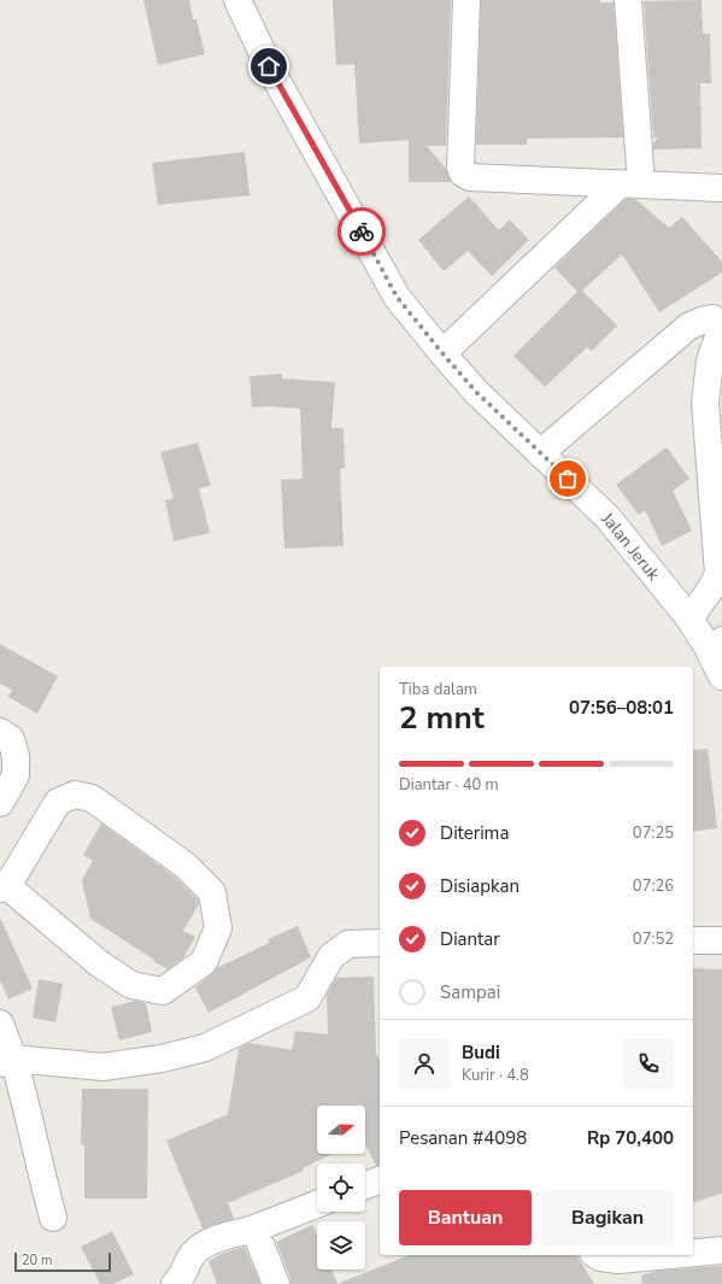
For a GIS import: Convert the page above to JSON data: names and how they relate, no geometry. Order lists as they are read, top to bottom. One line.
{"streets":{"street":["Jalan Jeruk"]},"scale_bar":"20 m","north":"right","page":{"heading":["2 mnt","Tiba dalam","07:56–08:01"],"panel":["Budi","Kurir · 4.8","Pesanan #4098","Rp 70,400"],"bar":"Diantar · 40 m","list":[["Diterima","07:25"],["Disiapkan","07:26"],["Diantar","07:52"],"Sampai"],"buttons":["Bantuan","Bagikan"],"scale":"20 m"}}
